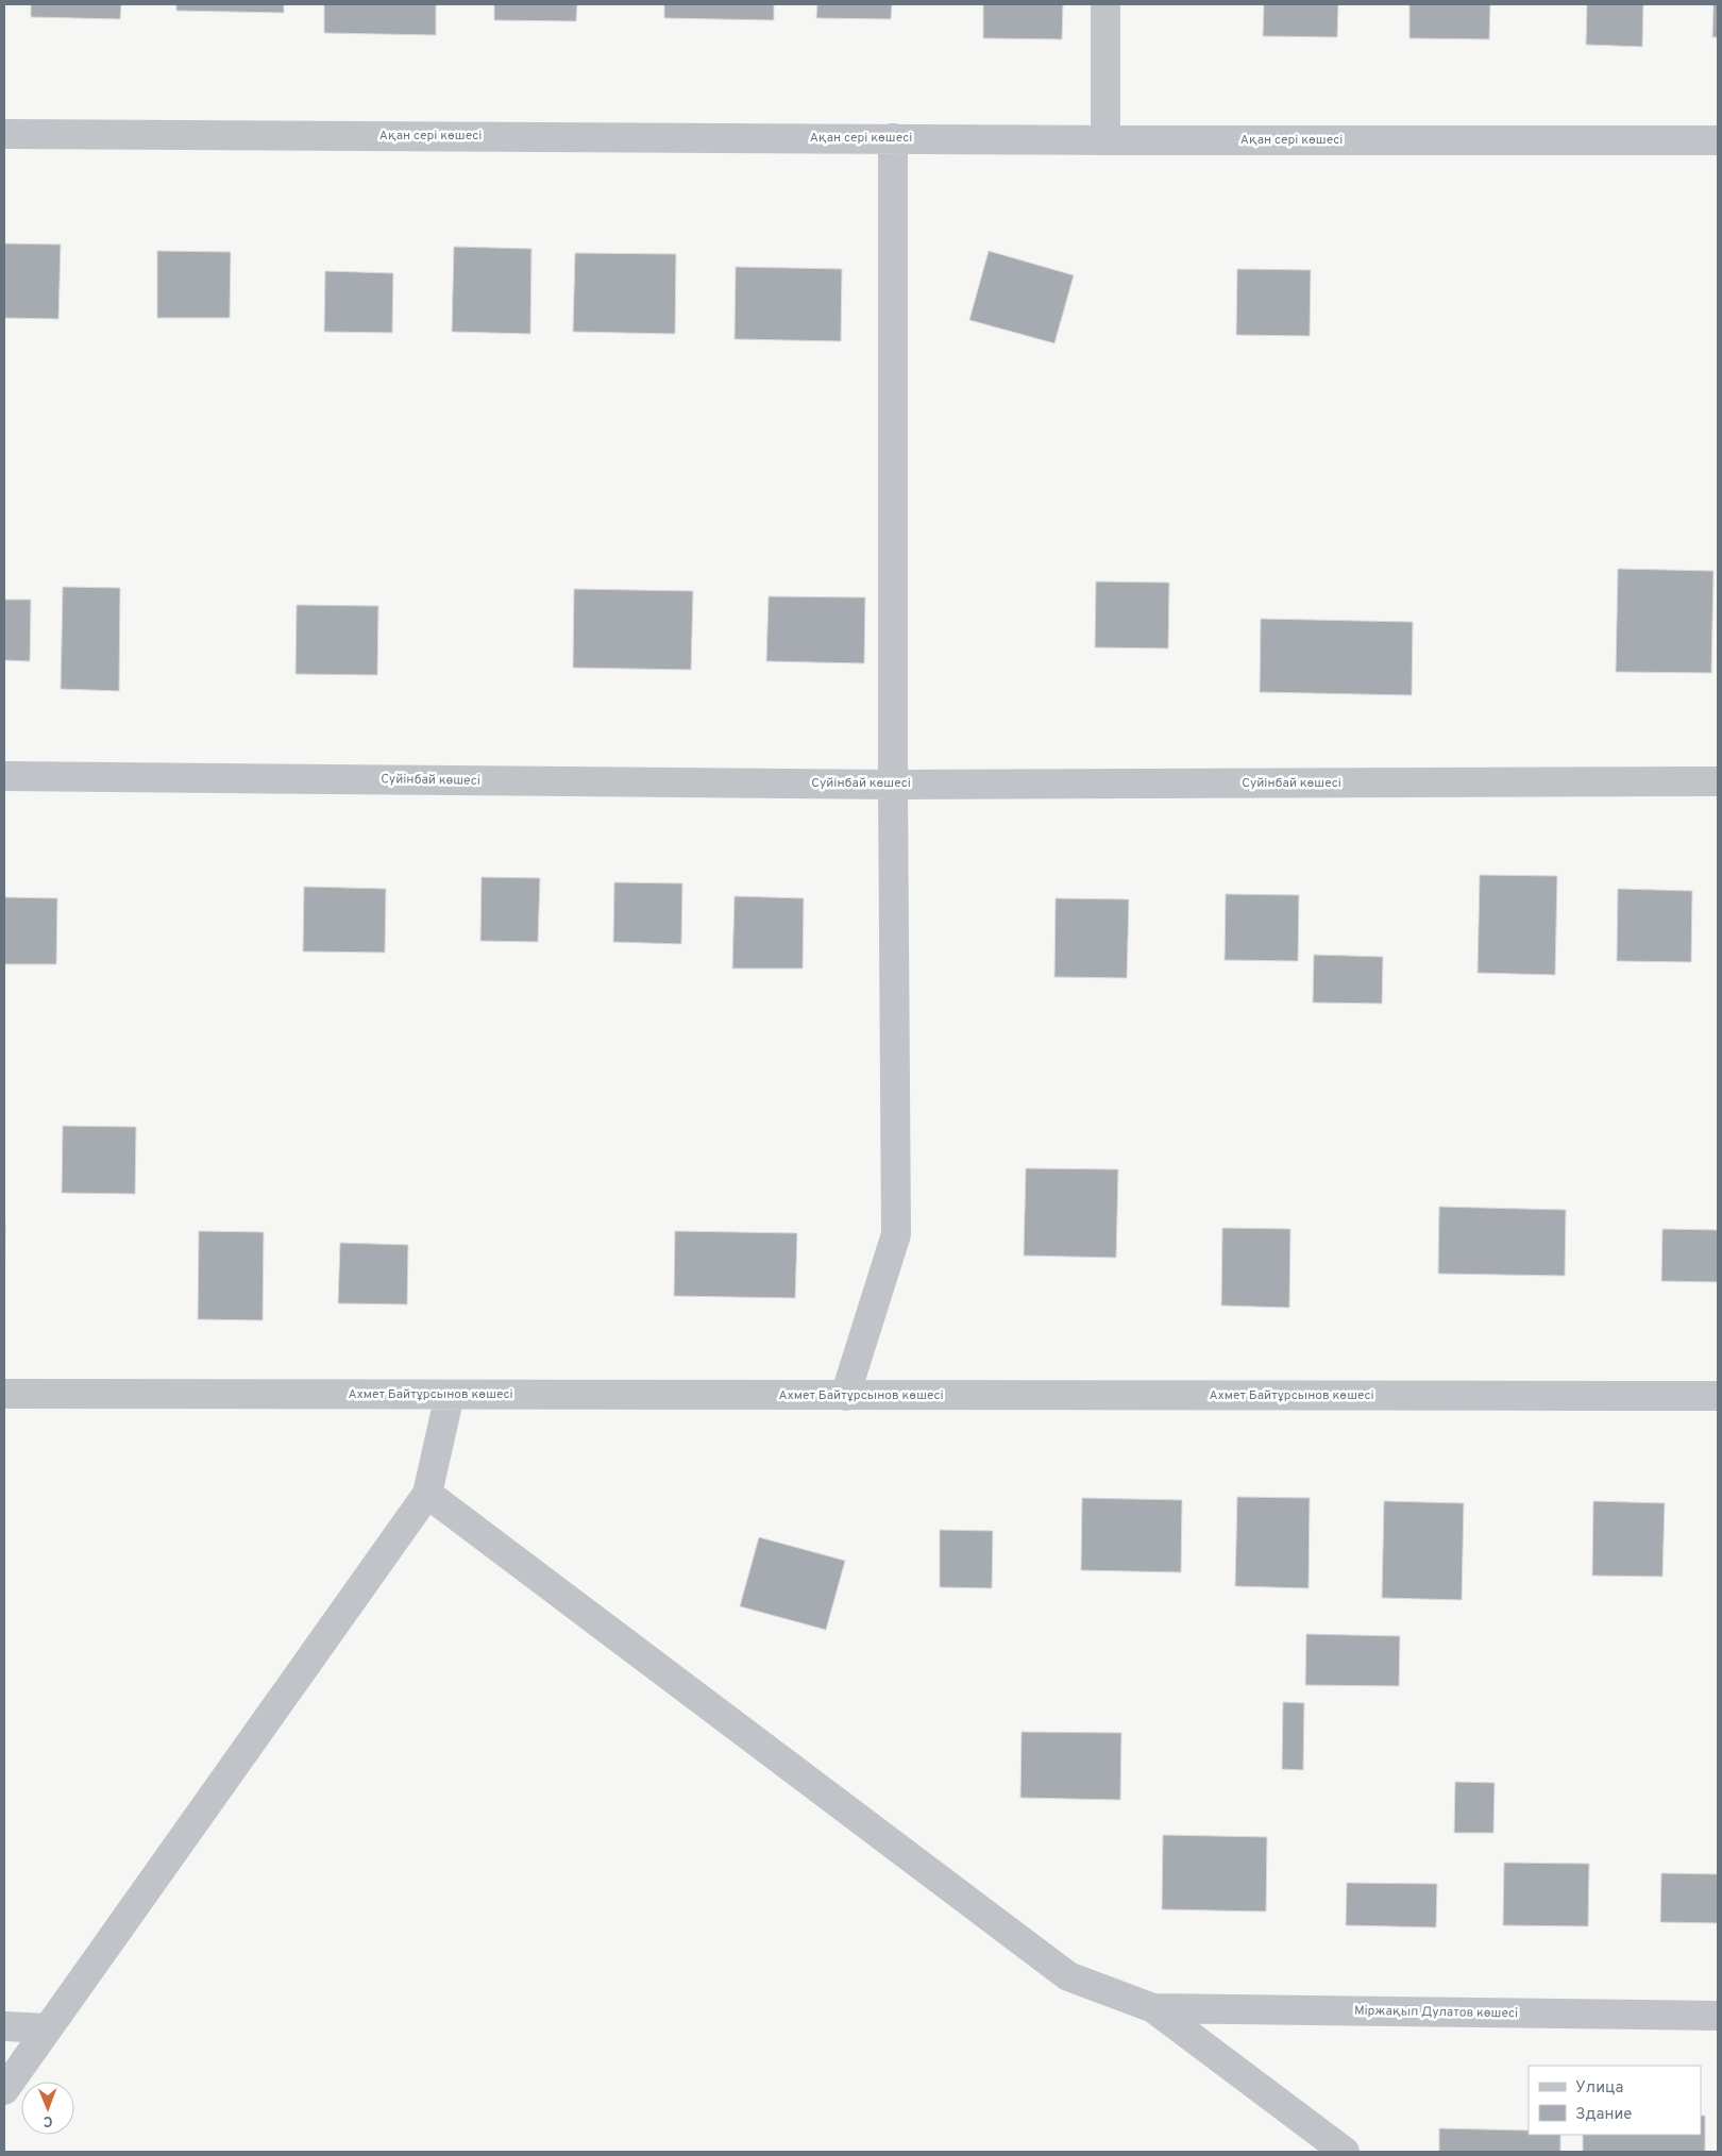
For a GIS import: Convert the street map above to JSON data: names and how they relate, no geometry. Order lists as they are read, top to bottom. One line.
{"streets":{"street":["Ақан сері көшесі","Суйінбай көшесі","Ахмет Байтұрсынов көшесі","Міржақып Дулатов көшесі"]},"legend":["Улица","Здание"],"north":"bottom"}
